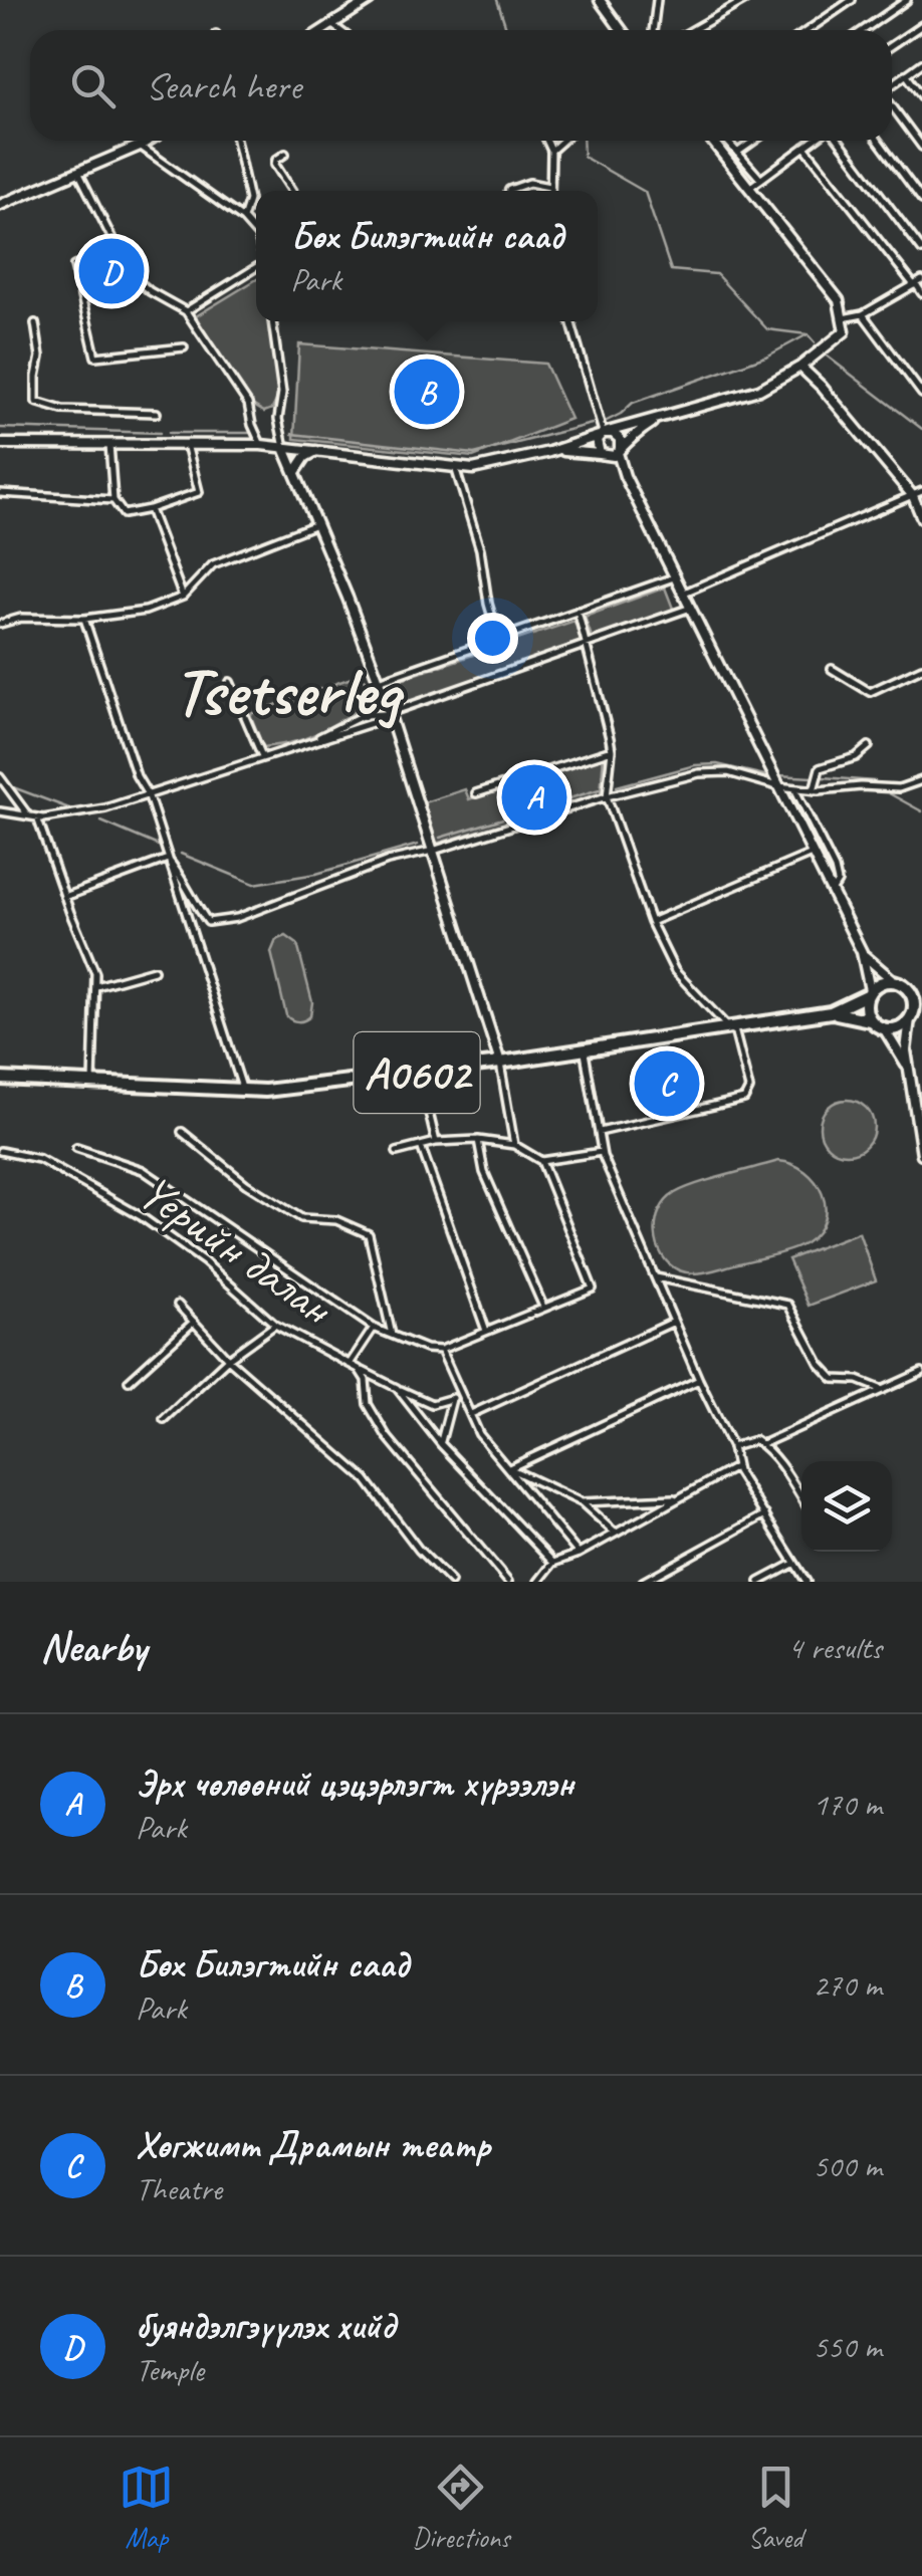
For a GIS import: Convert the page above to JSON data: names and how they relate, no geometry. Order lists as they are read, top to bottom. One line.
{"streets":{"highway":["A0602"],"street":["Үерийн далан"]},"districts":["Tsetserleg"],"page":{"search":"Search here","popup":["Бөх Билэгтийн саад","Park"],"pins":["D","B","A","C"],"heading":["Nearby","4 results"],"list":[{"mark":"A","name":"Эрх чөлөөний цэцэрлэгт хүрээлэн","note":"Park","value":"170 m"},{"mark":"B","name":"Бөх Билэгтийн саад","note":"Park","value":"270 m"},{"mark":"C","name":"Хөгжимт Драмын театр","note":"Theatre","value":"500 m"},{"mark":"D","name":"буяндэлгэүүлэх хийд","note":"Temple","value":"550 m"}],"nav":["Map","Directions","Saved"]}}
